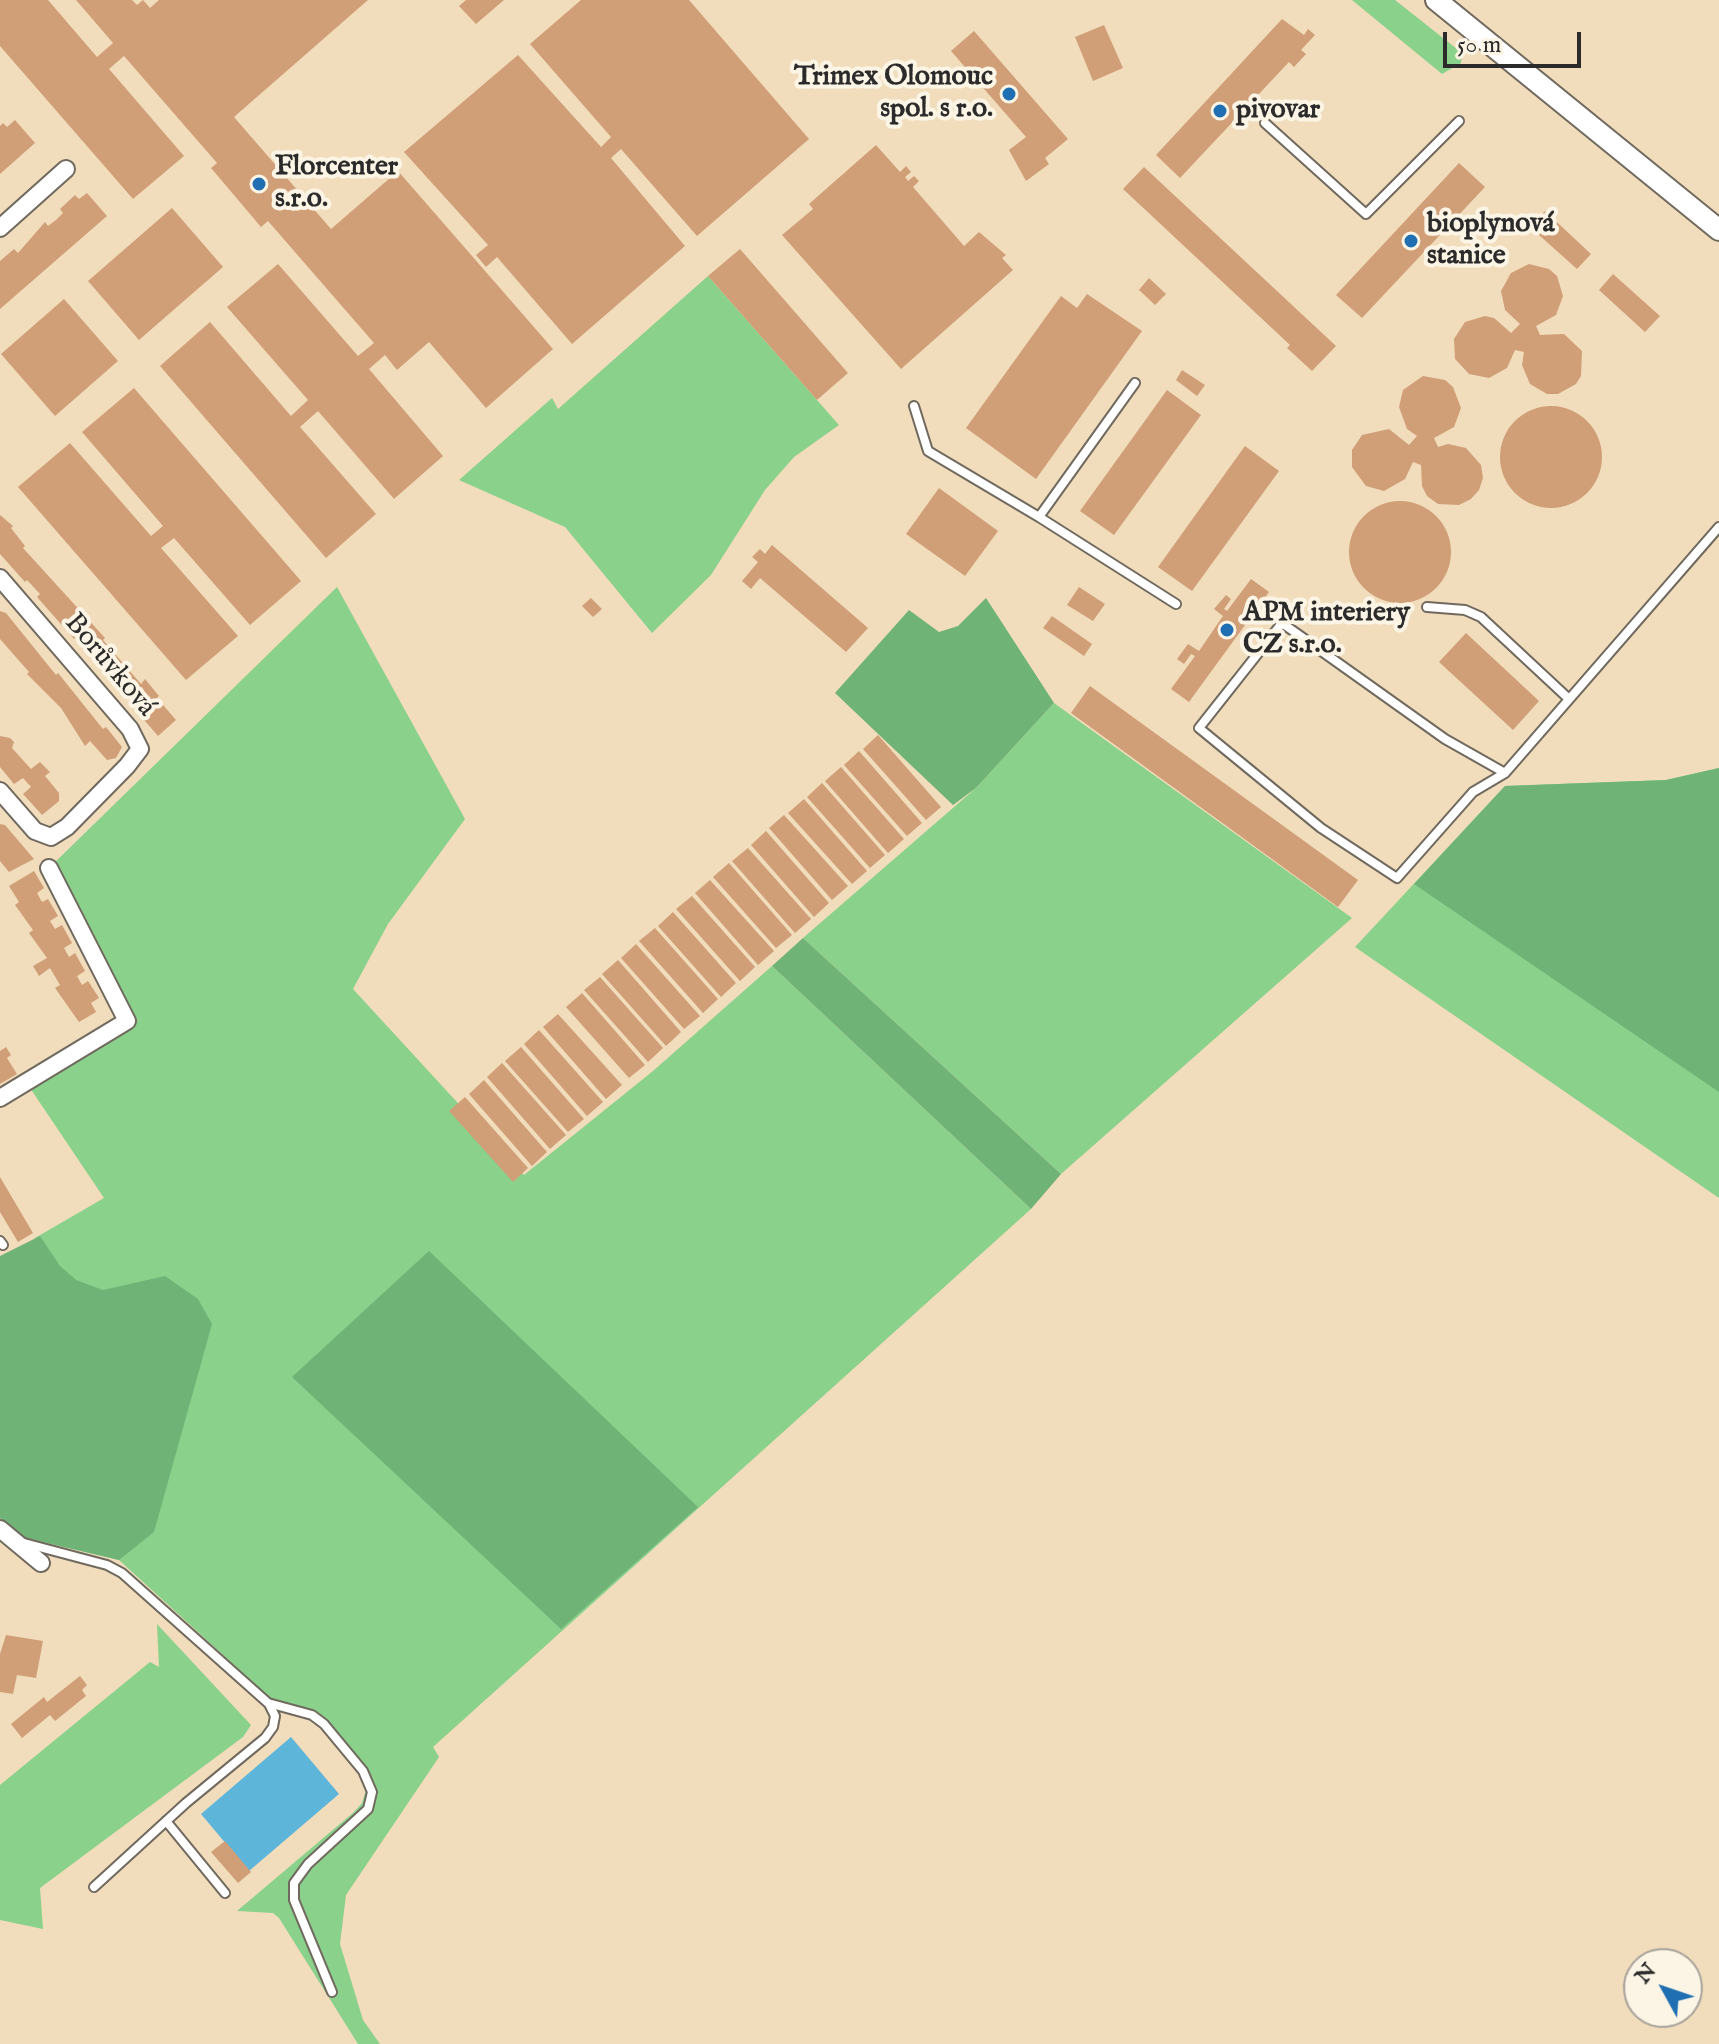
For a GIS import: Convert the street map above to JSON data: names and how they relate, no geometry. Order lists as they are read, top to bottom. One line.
{"streets":{"street":["Borůvková"]},"places":["Trimex Olomouc spol. s r.o.","pivovar","Florcenter s.r.o.","bioplynová stanice","APM interiery CZ s.r.o."],"scale_bar":"50 m","north":"top left"}
